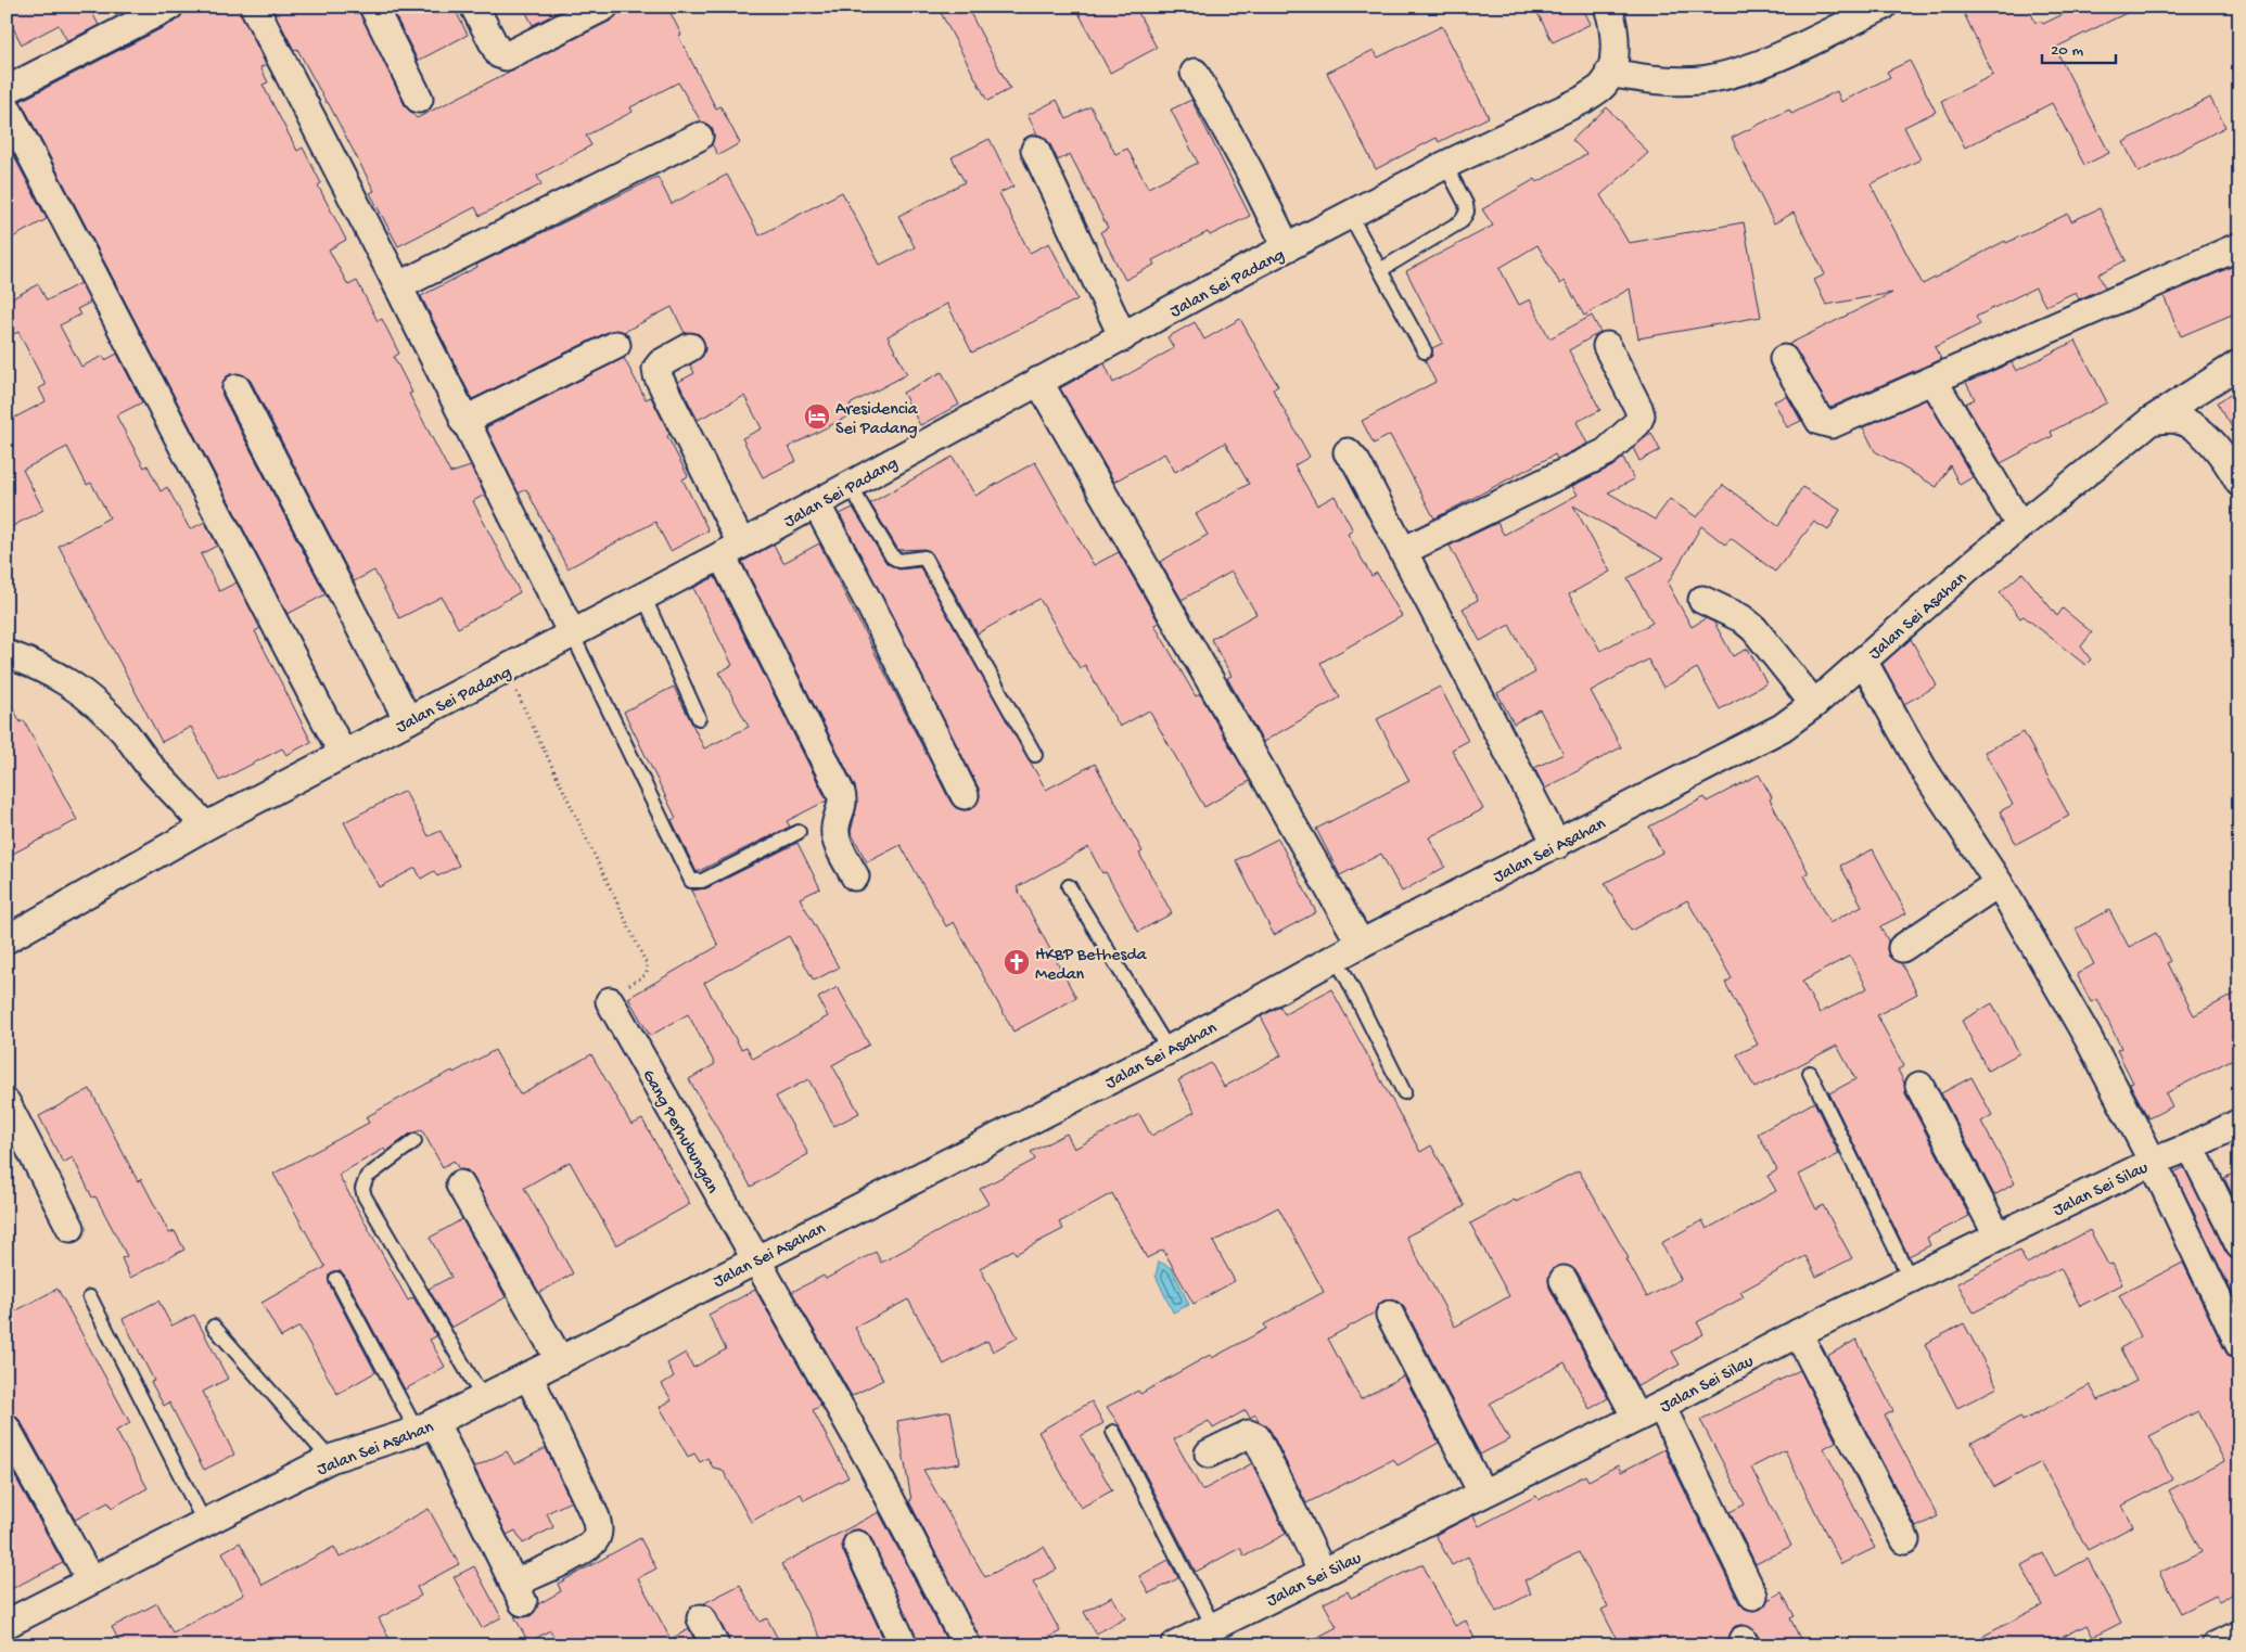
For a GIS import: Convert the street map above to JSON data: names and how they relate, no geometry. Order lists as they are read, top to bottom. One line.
{"streets":{"street":["Jalan Sei Padang","Jalan Sei Asahan","Gang Perhubungan","Jalan Sei Silau"]},"crossings":[["Jalan Sei Asahan","Gang Perhubungan"]],"places":{"hotel":["Aresidencia Sei Padang"],"church":["HKBP Bethesda Medan"]},"scale_bar":"20 m"}
